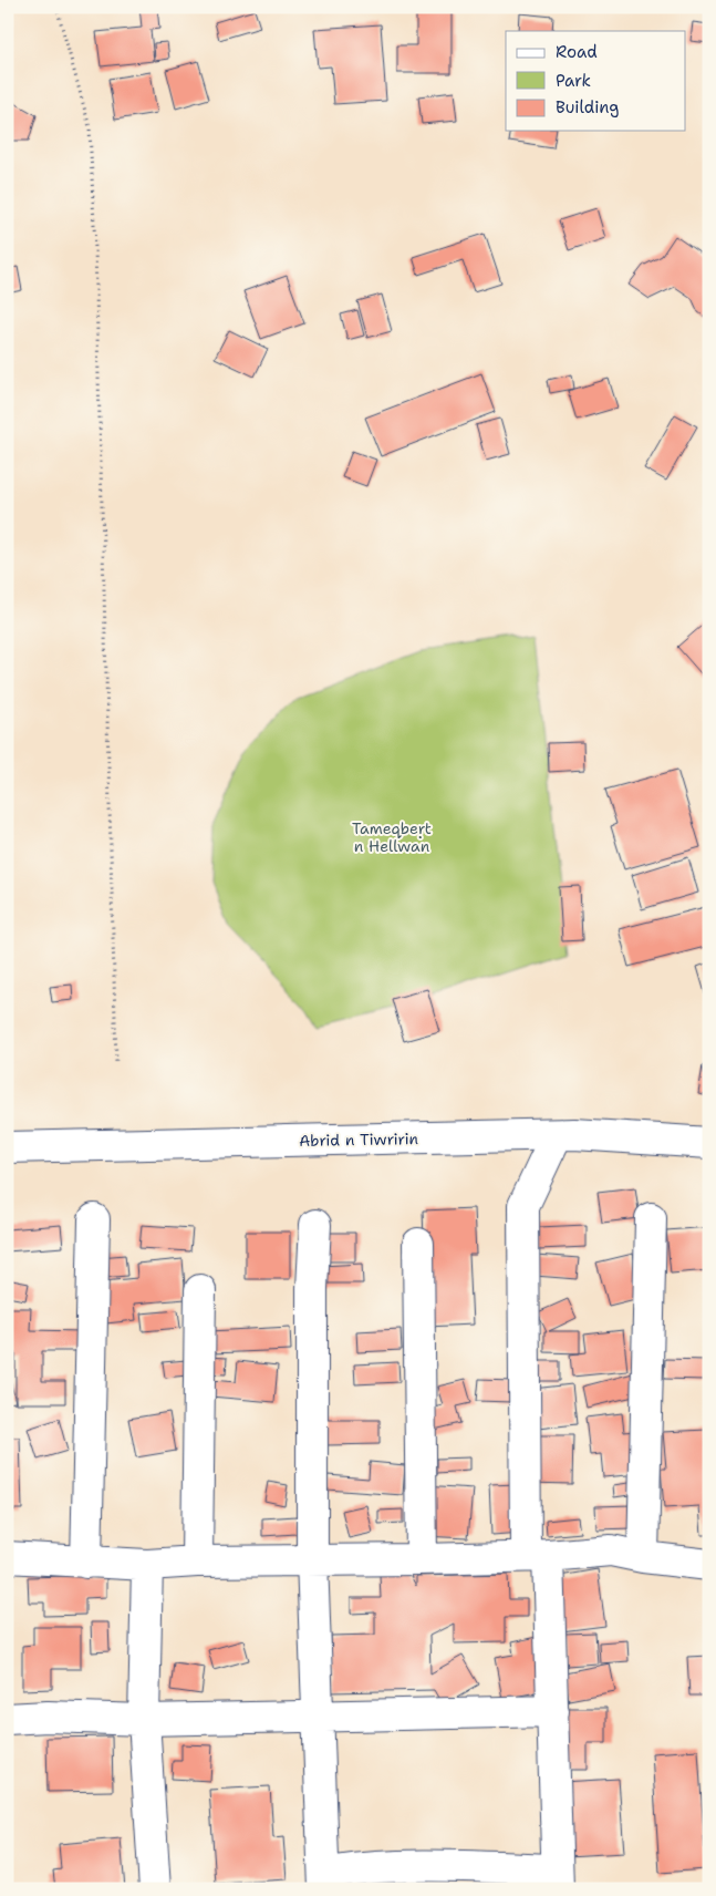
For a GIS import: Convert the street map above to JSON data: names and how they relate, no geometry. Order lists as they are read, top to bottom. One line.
{"streets":{"street":["Abrid n Tiwririn"]},"parks":["Tameqbeṛt n Hellwan"],"legend":["Road","Park","Building"]}
